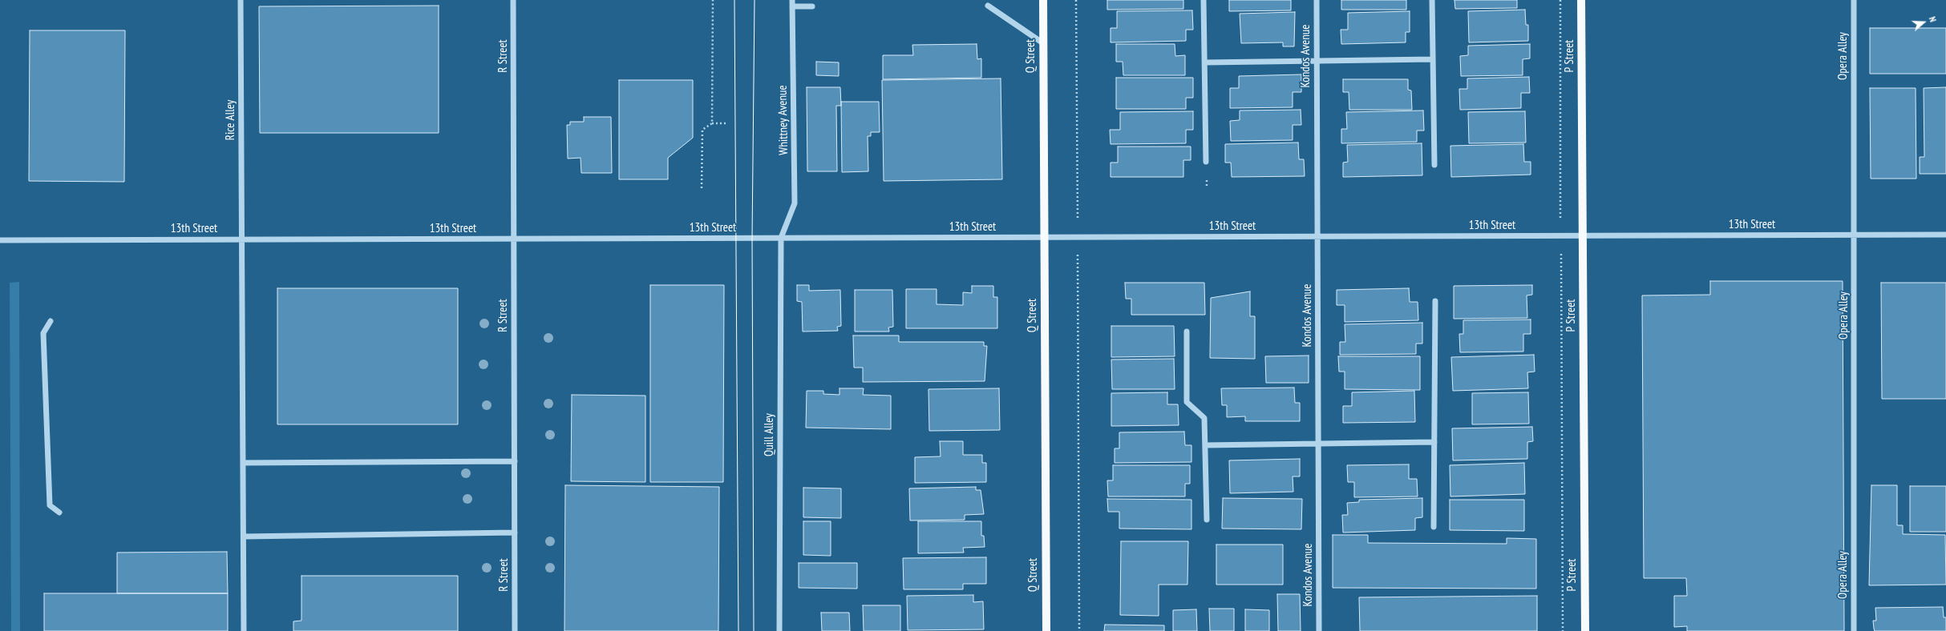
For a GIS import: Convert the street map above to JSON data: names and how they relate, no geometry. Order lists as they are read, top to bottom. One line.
{"streets":{"main road":["Q Street","P Street"],"street":["R Street","Kondos Avenue","Opera Alley","Rice Alley","Whittney Avenue","13th Street","Quill Alley"]},"crossings":[["R Street","13th Street"],["Q Street","13th Street"],["Kondos Avenue","13th Street"],["P Street","13th Street"],["Opera Alley","13th Street"],["Rice Alley","13th Street"],["Whittney Avenue","13th Street"],["Whittney Avenue","Quill Alley"],["13th Street","Quill Alley"]],"north":"right"}
